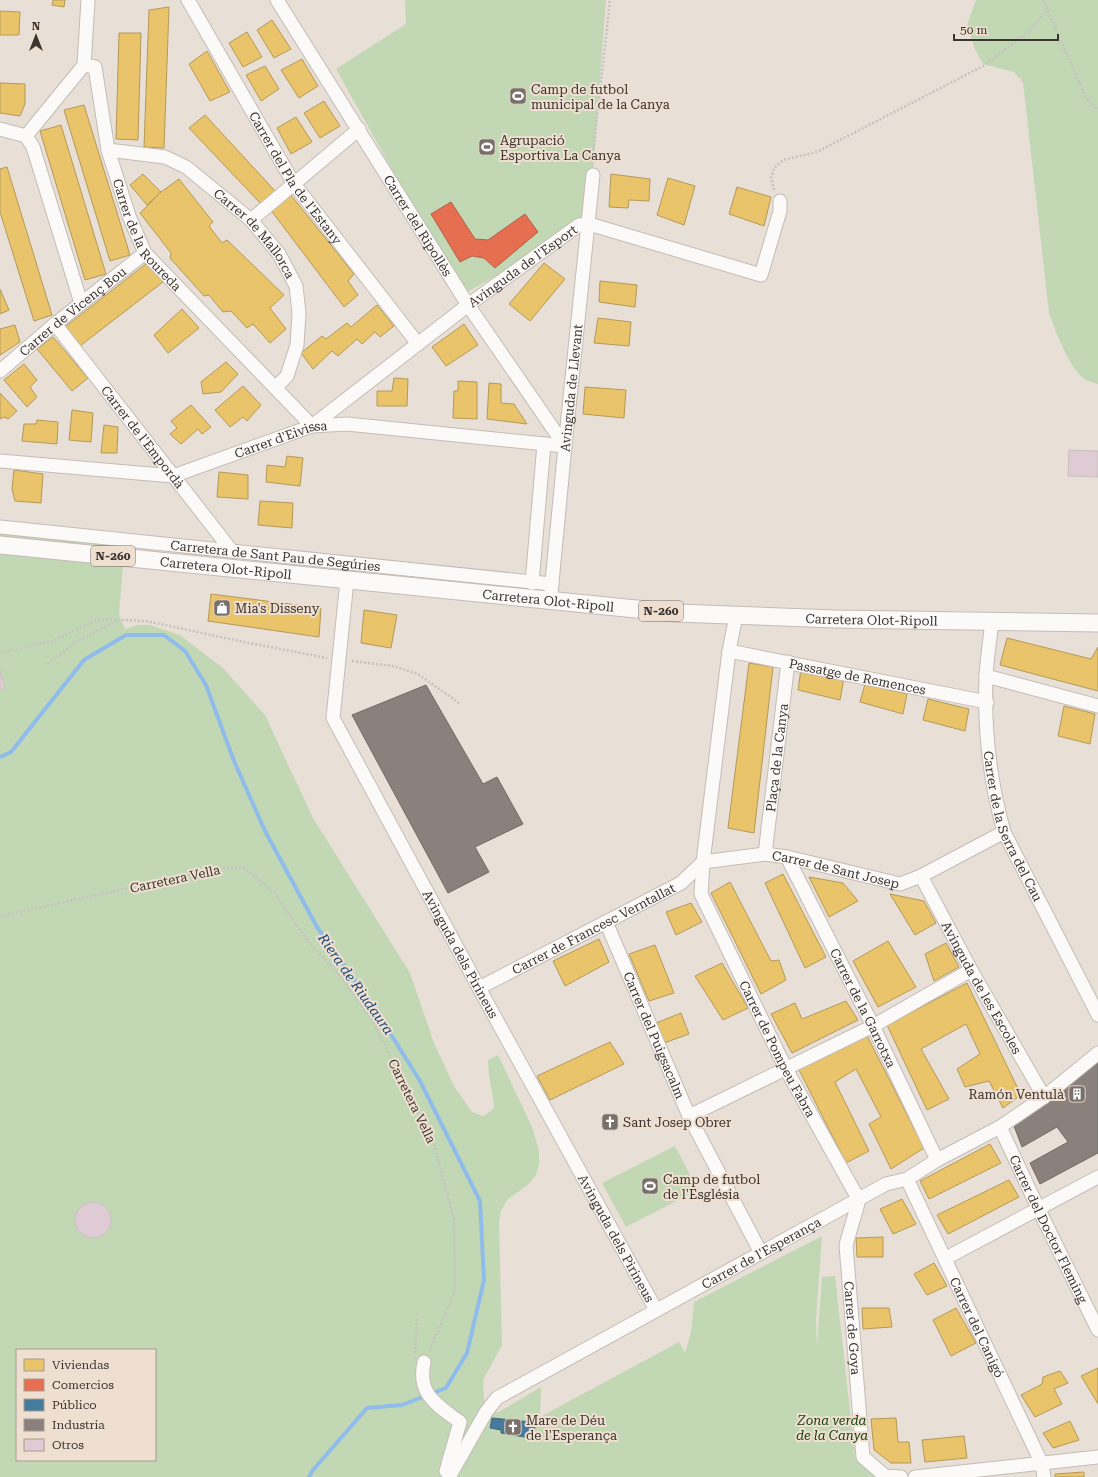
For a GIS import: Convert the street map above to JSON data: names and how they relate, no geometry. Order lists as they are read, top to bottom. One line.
{"streets":{"main road":["N-260","Carretera Olot-Ripoll"],"street":["Carrer del Pla de l'Estany","Carrer del Ripollès","Carrer de la Roureda","Carrer de Mallorca","Avinguda de l'Esport","Carrer de Vicenç Bou","Avinguda de Llevant","Carrer de l'Empordà","Carrer d'Eivissa","Carretera de Sant Pau de Segúries","Passatge de Remences","Plaça de la Canya","Carrer de la Serra del Cau","Carrer de Sant Josep","Carrer de Francesc Verntallat","Avinguda dels Pirineus","Avinguda de les Escoles","Carrer de la Garrotxa","Carrer del Puigsacalm","Carrer de Pompeu Fabra","Carrer del Doctor Fleming","Carrer de l'Esperança","Carrer del Canigó","Carrer de Goya"],"path":["Carretera Vella"]},"crossings":[["Carrer del Pla de l'Estany","Avinguda de l'Esport"],["Carrer del Ripollès","Avinguda de l'Esport"],["Carrer del Ripollès","Avinguda de Llevant"],["Carrer del Ripollès","Carrer d'Eivissa"],["Carrer de la Roureda","Carrer de Mallorca"],["Carrer de la Roureda","Avinguda de l'Esport"],["Carrer de la Roureda","Carrer de Vicenç Bou"],["Carrer de la Roureda","Carrer d'Eivissa"],["Avinguda de l'Esport","Avinguda de Llevant"],["Avinguda de l'Esport","Carrer d'Eivissa"],["Carrer de Vicenç Bou","Carrer de l'Empordà"],["Avinguda de Llevant","Carrer d'Eivissa"],["Avinguda de Llevant","Carretera de Sant Pau de Segúries"],["Avinguda de Llevant","Carretera Olot-Ripoll"],["Carrer de l'Empordà","Carrer d'Eivissa"],["Carrer de l'Empordà","Carretera de Sant Pau de Segúries"],["Carretera Olot-Ripoll","Carrer de la Serra del Cau"],["Carretera Olot-Ripoll","Avinguda dels Pirineus"],["Passatge de Remences","Plaça de la Canya"],["Passatge de Remences","Carrer de la Serra del Cau"],["Plaça de la Canya","Carrer de Sant Josep"],["Carrer de la Serra del Cau","Carrer de Sant Josep"],["Carrer de Sant Josep","Carrer de Francesc Verntallat"],["Carrer de Sant Josep","Avinguda de les Escoles"],["Carrer de Sant Josep","Carrer de la Garrotxa"],["Carrer de Sant Josep","Carrer de Pompeu Fabra"],["Carrer de Francesc Verntallat","Avinguda dels Pirineus"],["Carrer de Francesc Verntallat","Carrer del Puigsacalm"],["Carrer de Francesc Verntallat","Carrer de Pompeu Fabra"],["Avinguda dels Pirineus","Carrer de l'Esperança"],["Avinguda de les Escoles","Carrer de l'Esperança"],["Carrer de la Garrotxa","Carrer de l'Esperança"],["Carrer del Puigsacalm","Carrer de l'Esperança"],["Carrer de Pompeu Fabra","Carrer de l'Esperança"],["Carrer de Pompeu Fabra","Carrer de Goya"],["Carrer del Doctor Fleming","Carrer de l'Esperança"],["Carrer de l'Esperança","Carrer del Canigó"],["Carrer de l'Esperança","Carrer de Goya"]],"water":["Riera de Riudaura"],"parks":["Zona verda de la Canya"],"places":{"sports":["Camp de futbol municipal de la Canya","Agrupació Esportiva La Canya","Camp de futbol de l'Església"],"shop":["Mia's Disseny"],"building":["Ramón Ventulà"],"church":["Sant Josep Obrer","Mare de Déu de l'Esperança"]},"legend":["Viviendas","Comercios","Público","Industria","Otros"],"scale_bar":"50 m","north":"top"}
